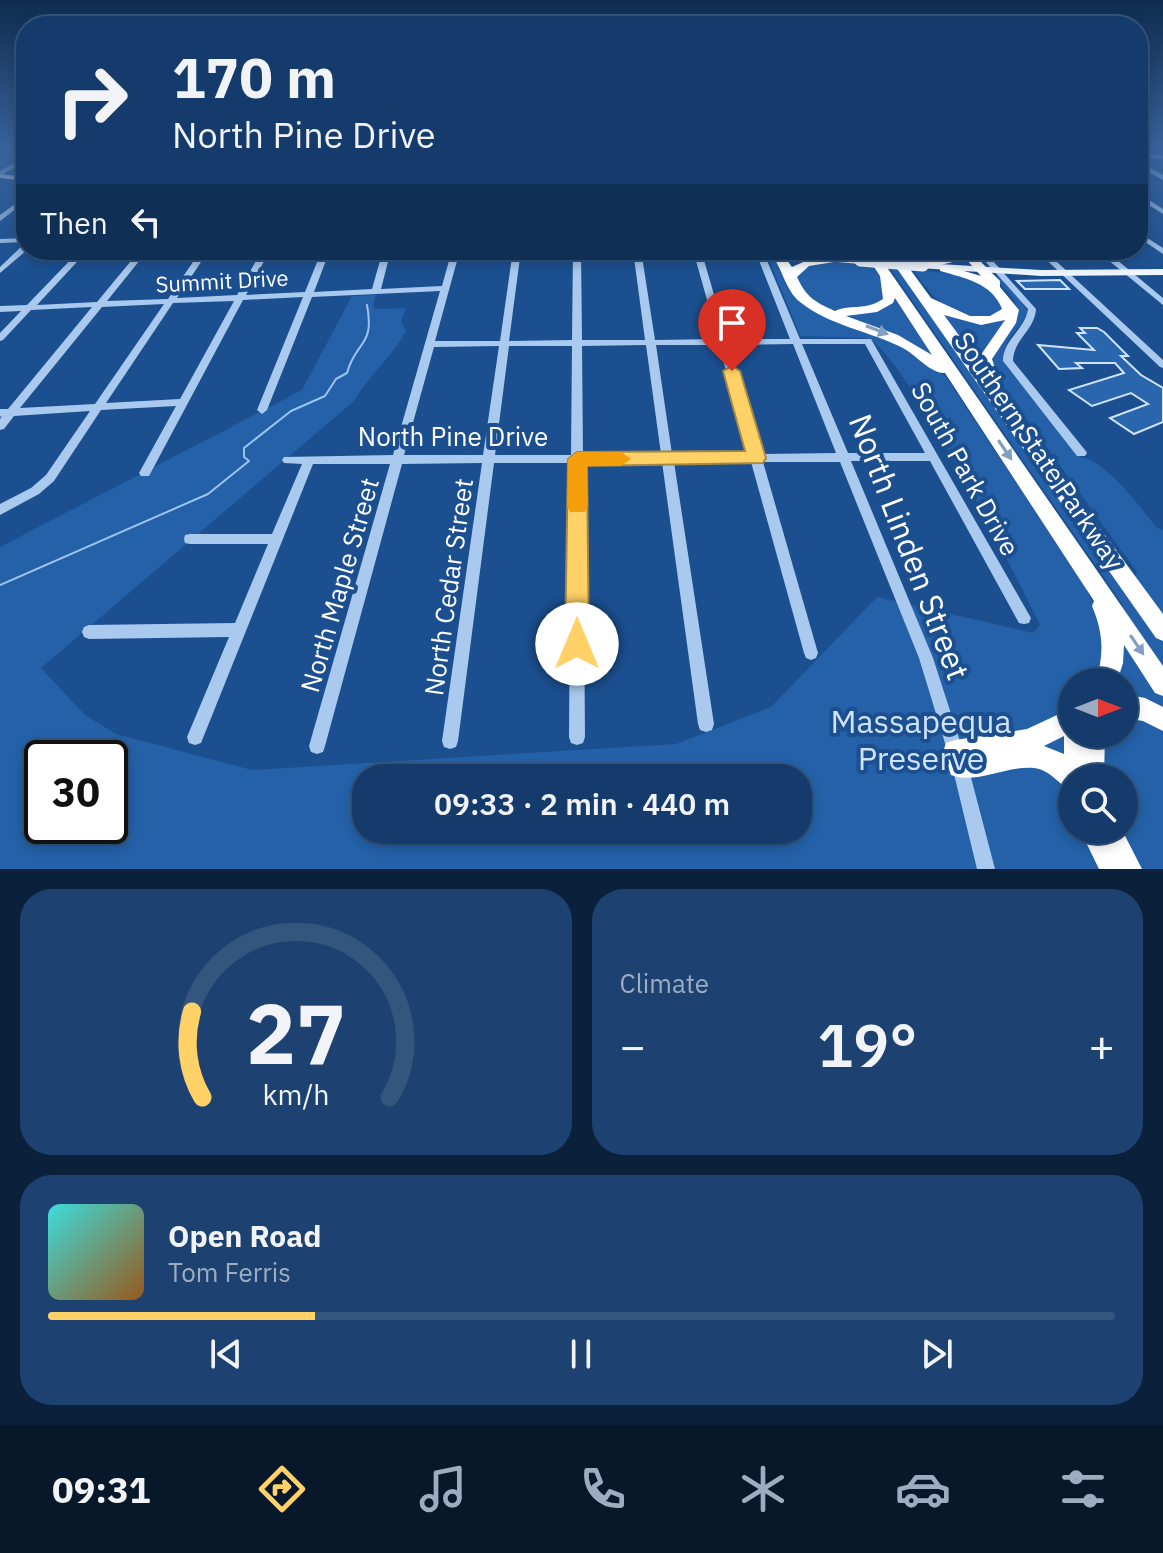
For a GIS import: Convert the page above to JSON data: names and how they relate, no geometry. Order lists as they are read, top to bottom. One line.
{"streets":{"highway":["Southern State Parkway"],"street":["Summit Drive","North Pine Drive","South Park Drive","North Linden Street","North Maple Street","North Cedar Street"]},"crossings":[["Summit Drive","North Maple Street"],["North Pine Drive","South Park Drive"],["North Pine Drive","North Linden Street"],["North Pine Drive","North Maple Street"],["North Pine Drive","North Cedar Street"],["South Park Drive","North Linden Street"]],"parks":["Massapequa Preserve"],"north":"right","page":{"turn":["170 m","North Pine Drive"],"then":"Then","limit":"30","trip":"09:33 · 2 min · 440 m","tile":"Climate","heat":["−","19°","+"],"song":["Open Road","Tom Ferris"],"tabs":"09:31","gauge":["27","km/h"]}}
